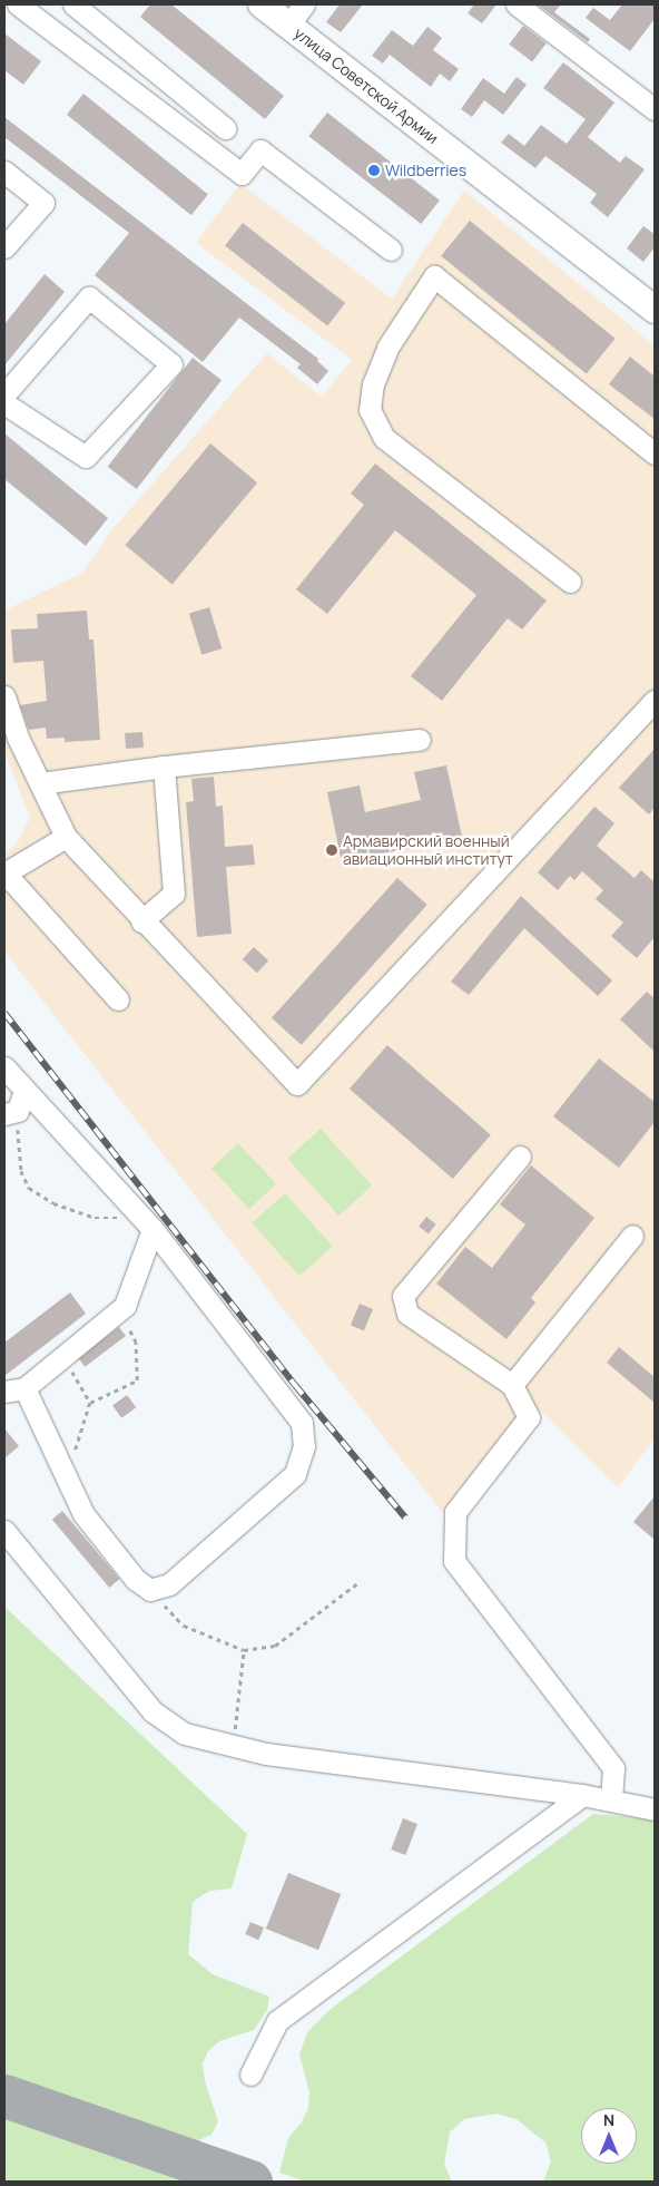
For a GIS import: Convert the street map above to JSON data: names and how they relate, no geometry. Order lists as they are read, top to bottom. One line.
{"streets":{"main road":["улица Советской Армии"]},"places":["Wildberries","Армавирский военный авиационный институт"],"north":"top"}
